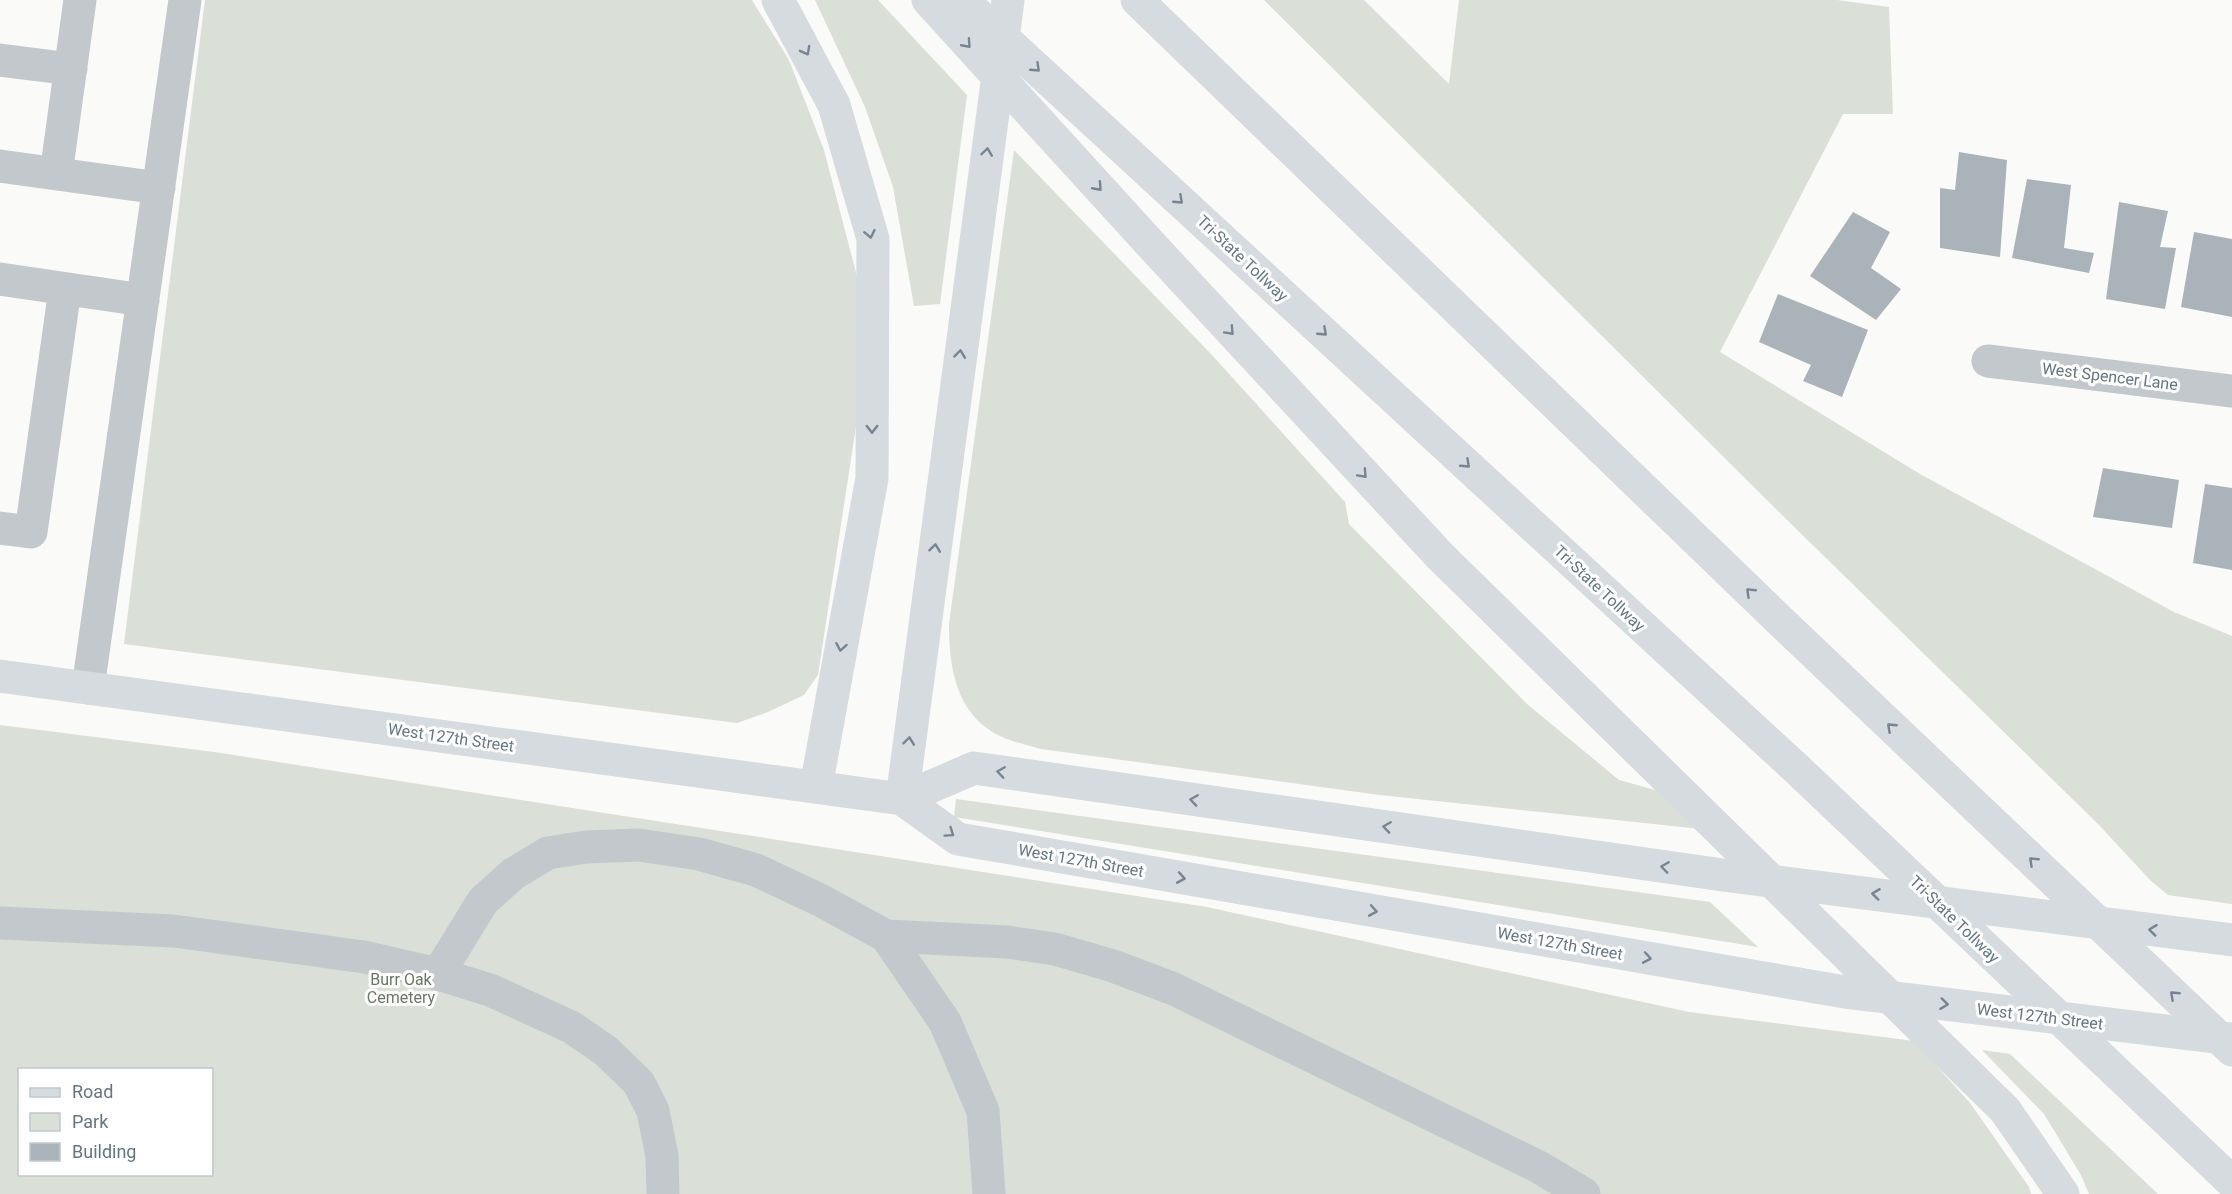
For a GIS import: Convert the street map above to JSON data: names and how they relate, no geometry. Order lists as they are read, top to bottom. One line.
{"streets":{"main road":["Tri-State Tollway","West 127th Street"],"street":["West Spencer Lane"]},"parks":["Burr Oak Cemetery"],"legend":["Road","Park","Building"]}
